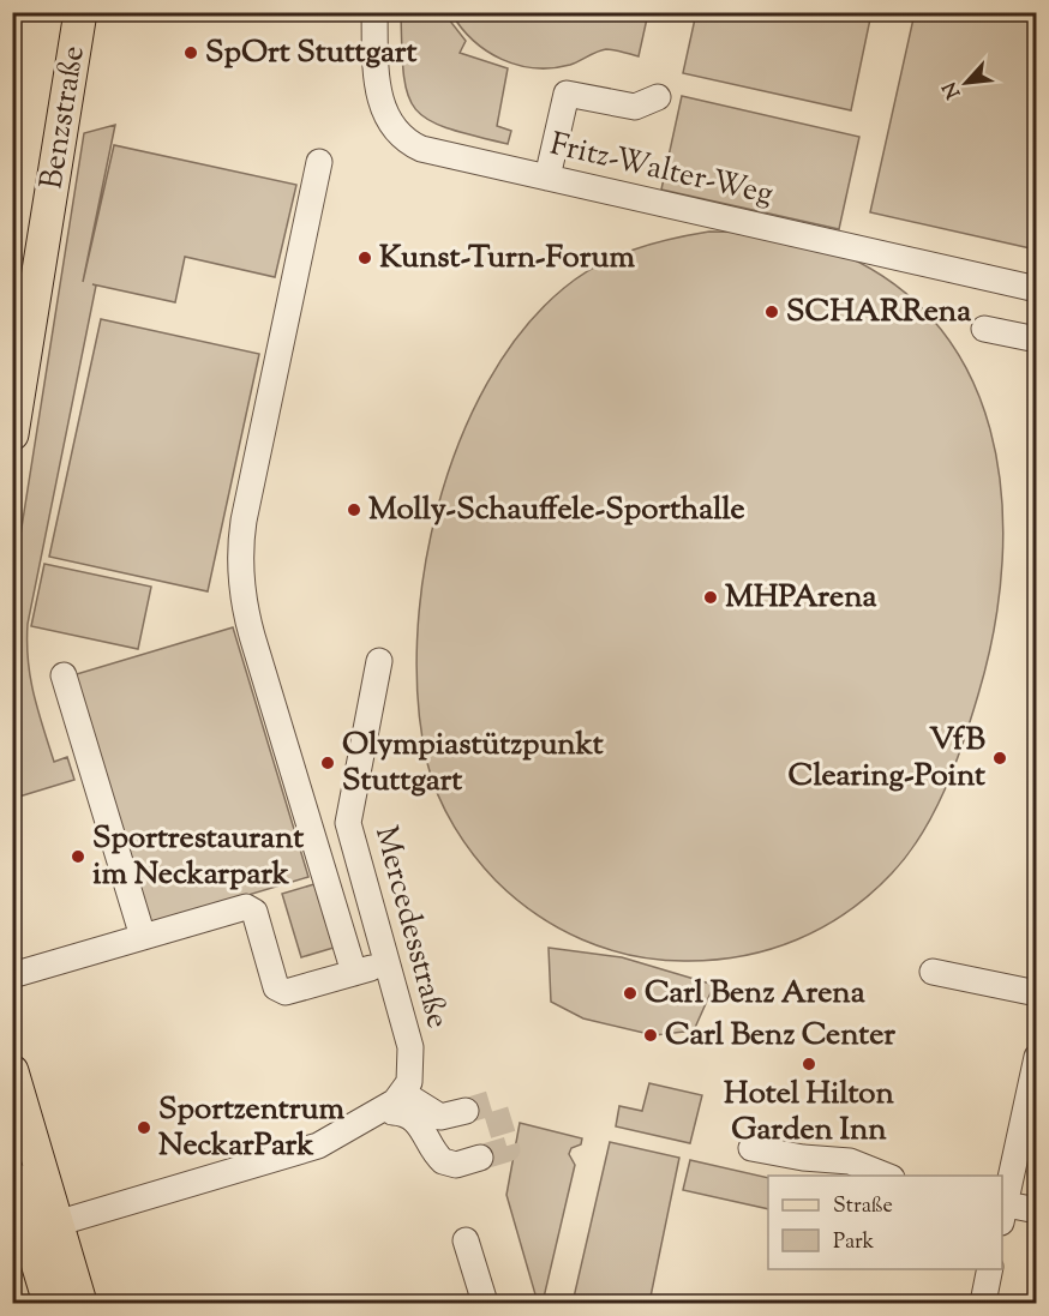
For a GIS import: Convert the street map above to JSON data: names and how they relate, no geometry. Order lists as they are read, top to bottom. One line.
{"streets":{"main road":["Benzstraße"],"street":["Fritz-Walter-Weg","Mercedesstraße"]},"places":["SpOrt Stuttgart","Kunst-Turn-Forum","SCHARRena","Molly-Schauffele-Sporthalle","MHPArena","VfB Clearing-Point","Olympiastützpunkt Stuttgart","Sportrestaurant im Neckarpark","Carl Benz Arena","Carl Benz Center","Hotel Hilton Garden Inn","Sportzentrum NeckarPark"],"legend":["Straße","Park"],"north":"bottom left"}
